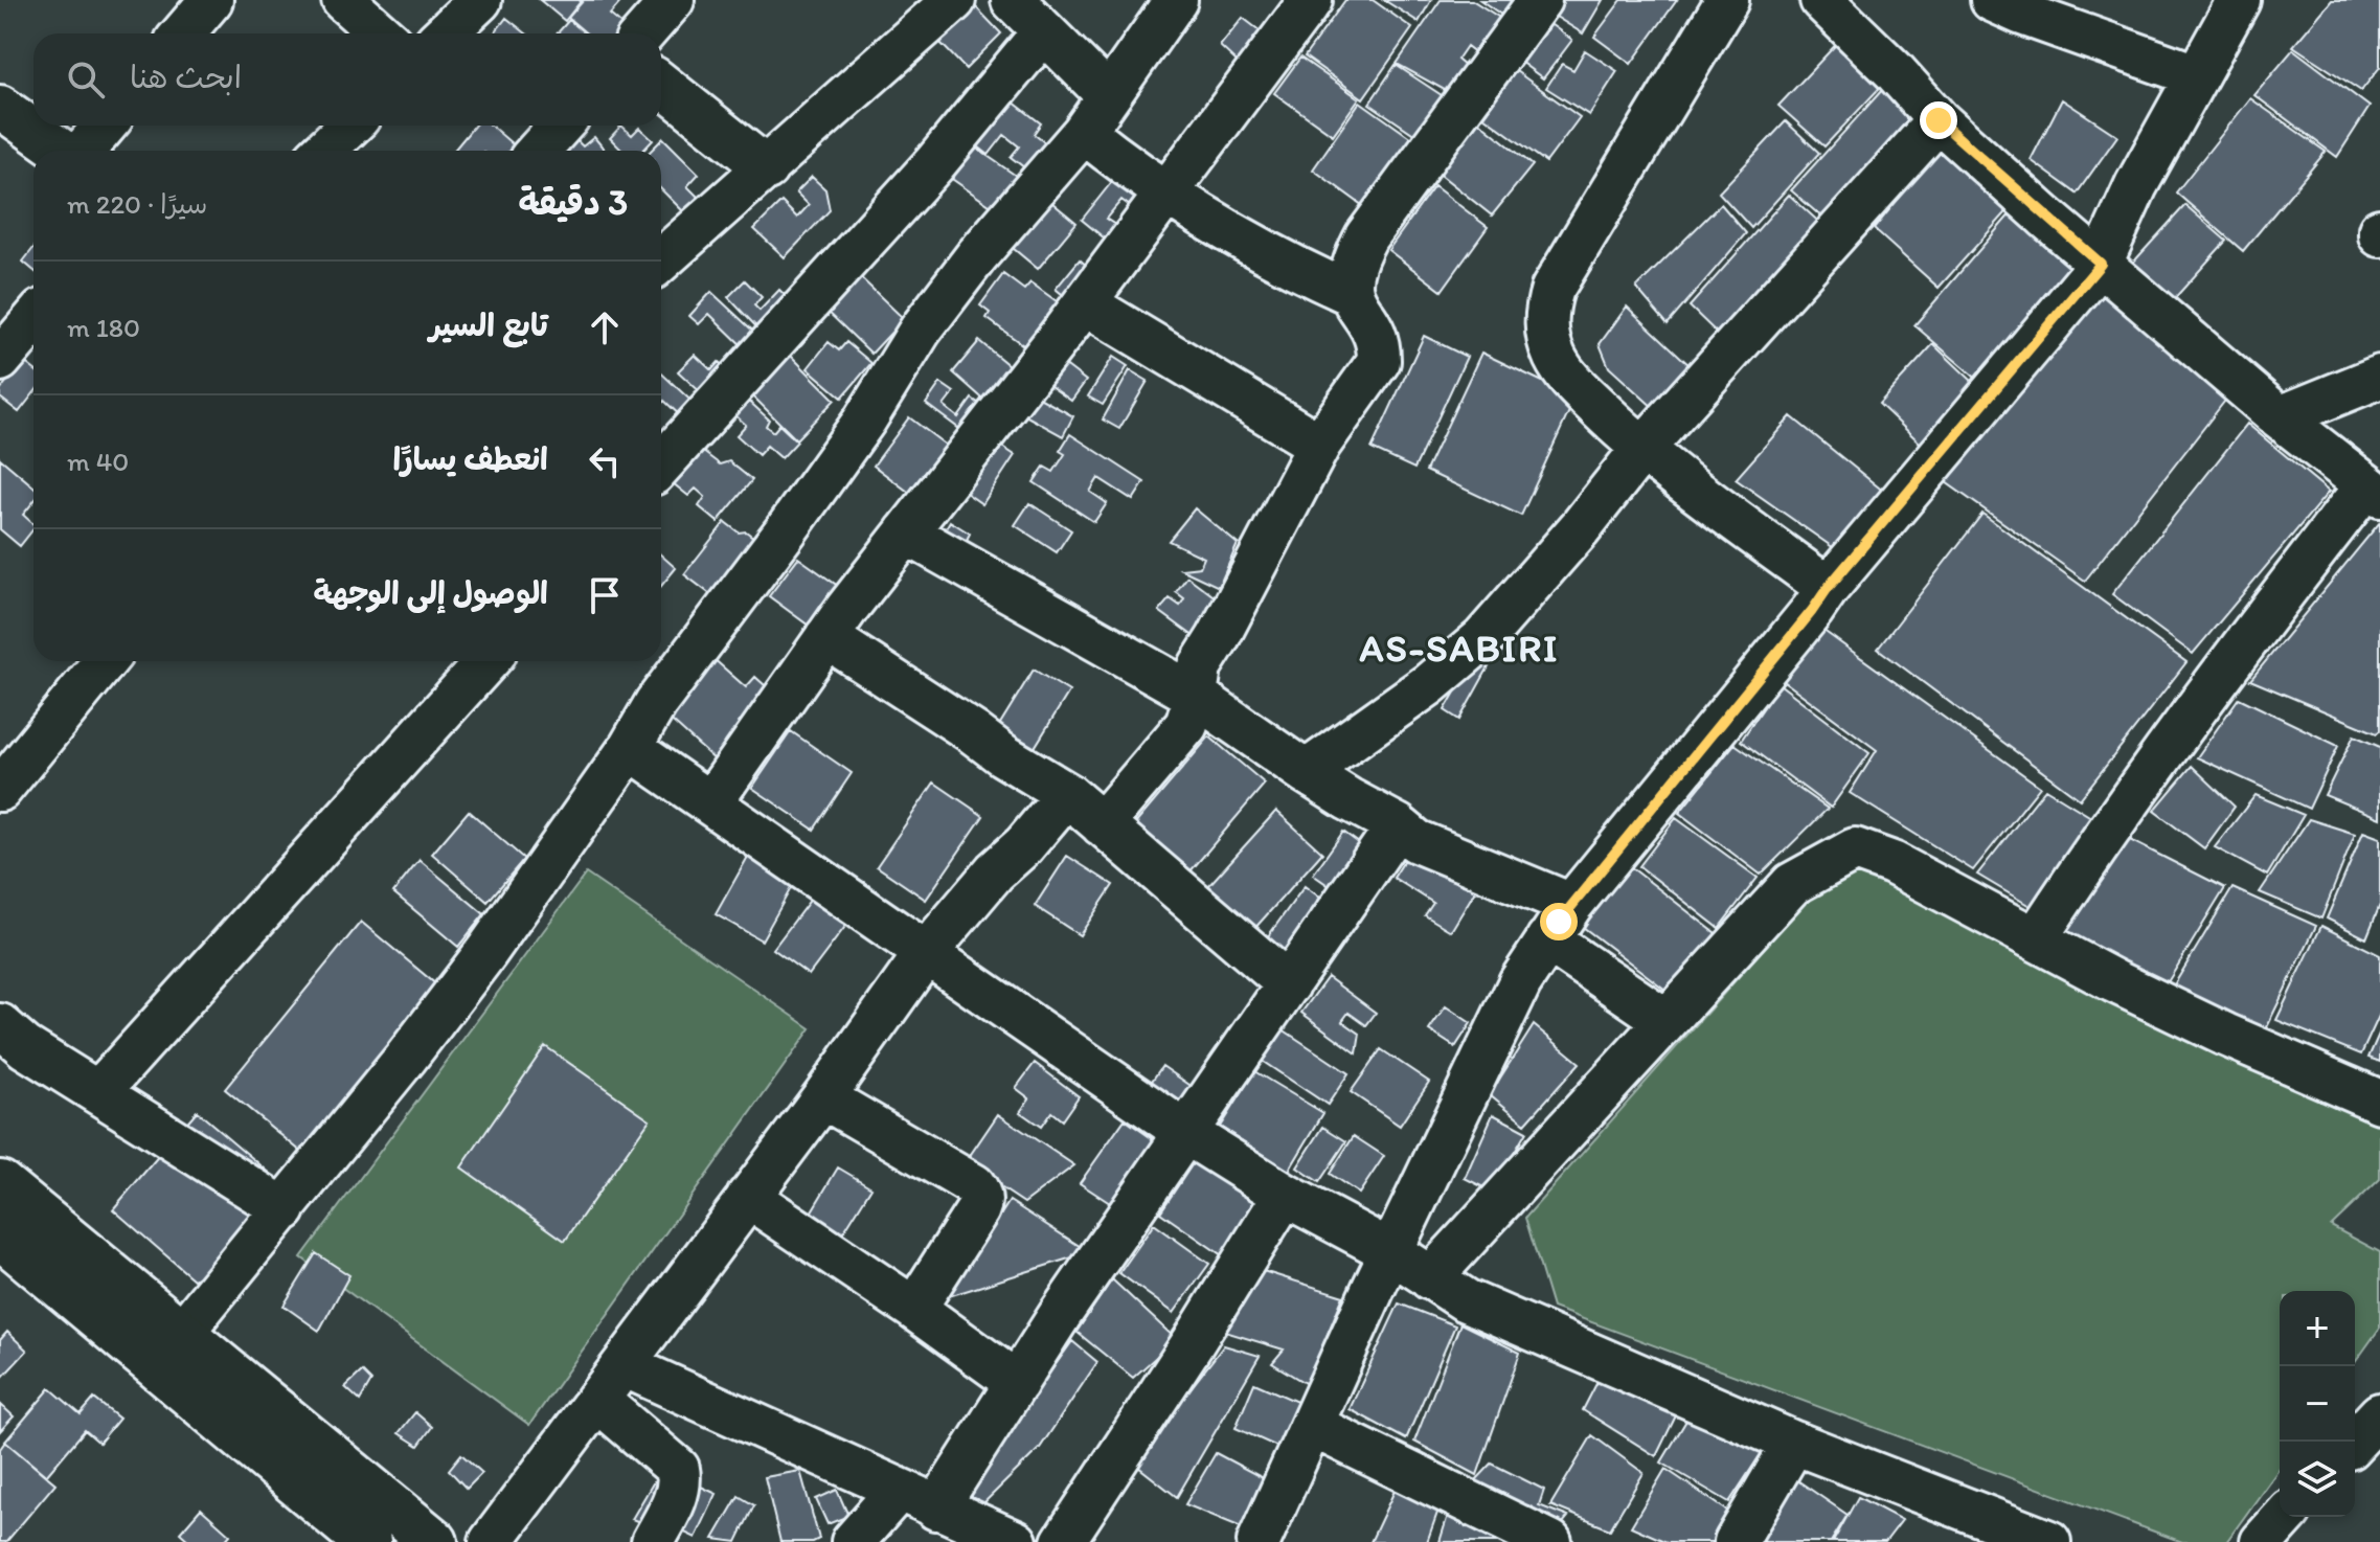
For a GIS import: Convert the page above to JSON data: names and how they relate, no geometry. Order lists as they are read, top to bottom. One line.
{"districts":["AS-SABIRI"],"page":{"search":"ابحث هنا","heading":["3 دقيقة","سيرًا · 220 m"],"list":[["تابع السير","180 m"],["انعطف يسارًا","40 m"],"الوصول إلى الوجهة"],"map_buttons":["+","−"]}}
